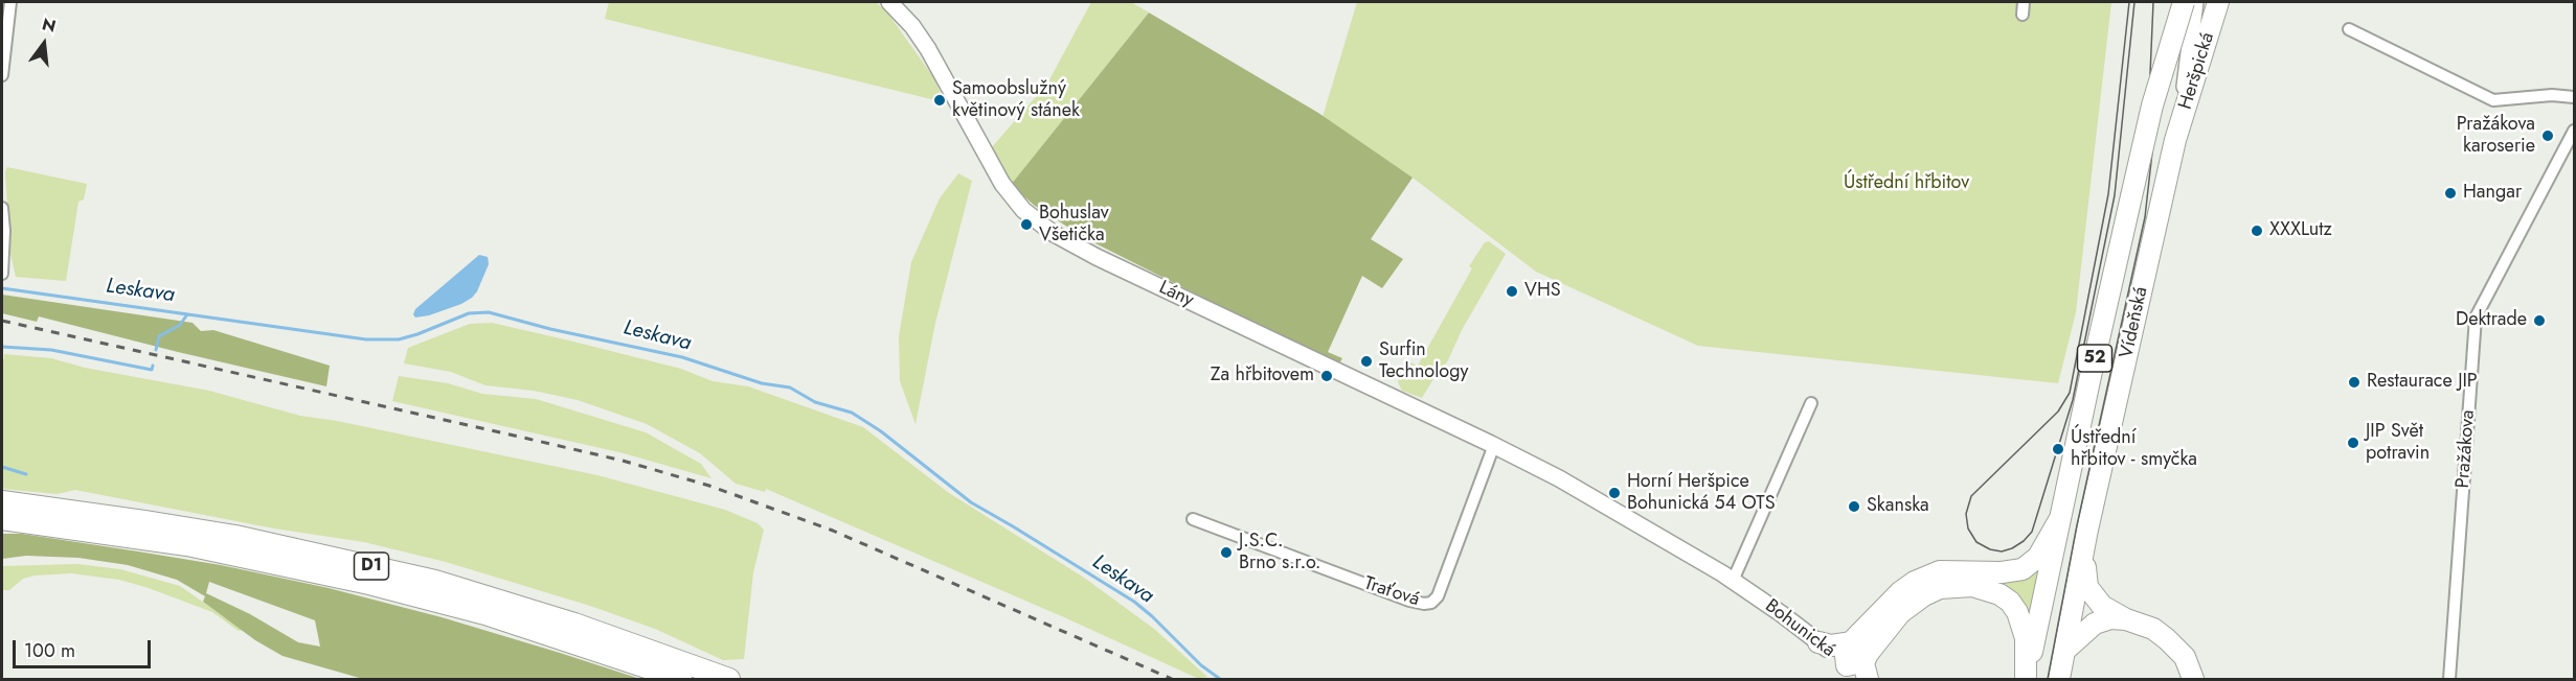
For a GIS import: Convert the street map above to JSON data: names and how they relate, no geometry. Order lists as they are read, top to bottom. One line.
{"streets":{"highway":["Heršpická","Vídeňská","52","D1"],"street":["Lány","Pražákova","Traťová","Bohunická"]},"crossings":[["Heršpická","Vídeňská"],["Lány","Traťová"],["Lány","Bohunická"]],"water":["Leskava"],"parks":["Ústřední hřbitov"],"places":["Samoobslužný květinový stánek","Pražákova karoserie","Hangar","Bohuslav Všetička","XXXLutz","VHS","Dektrade","Surfin Technology","Za hřbitovem","Restaurace JIP","JIP Svět potravin","Ústřední hřbitov - smyčka","Horní Heršpice Bohunická 54 OTS","Skanska","J.S.C. Brno s.r.o."],"scale_bar":"100 m","north":"top"}
